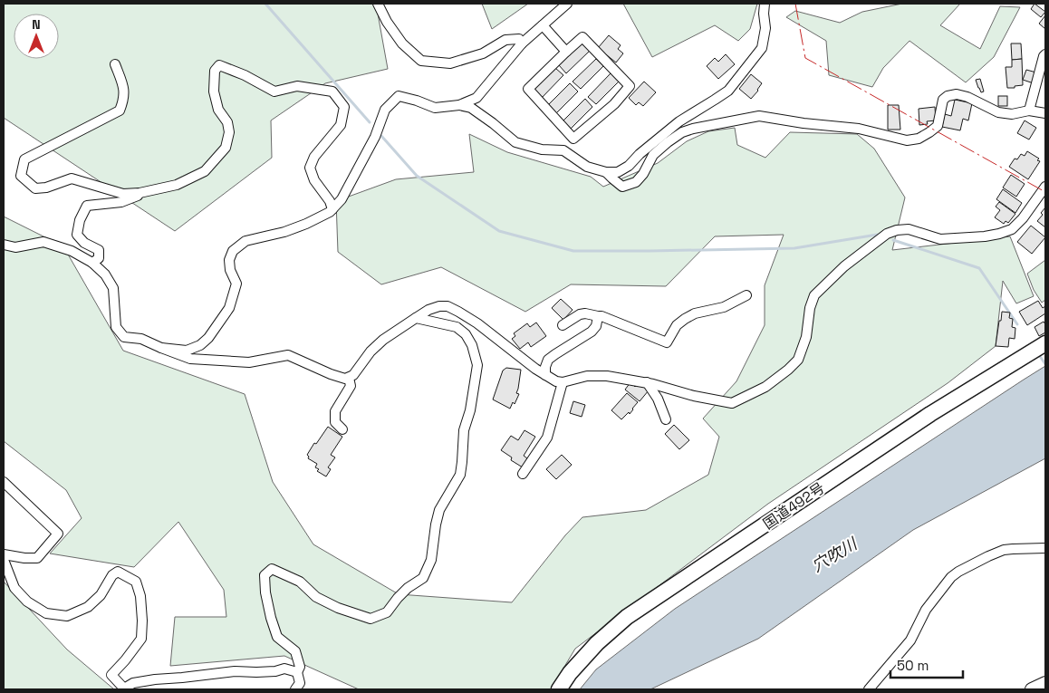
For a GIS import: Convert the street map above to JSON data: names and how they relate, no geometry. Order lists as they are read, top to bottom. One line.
{"streets":{"highway":["国道492号"]},"water":["穴吹川"],"scale_bar":"50 m","north":"top"}
